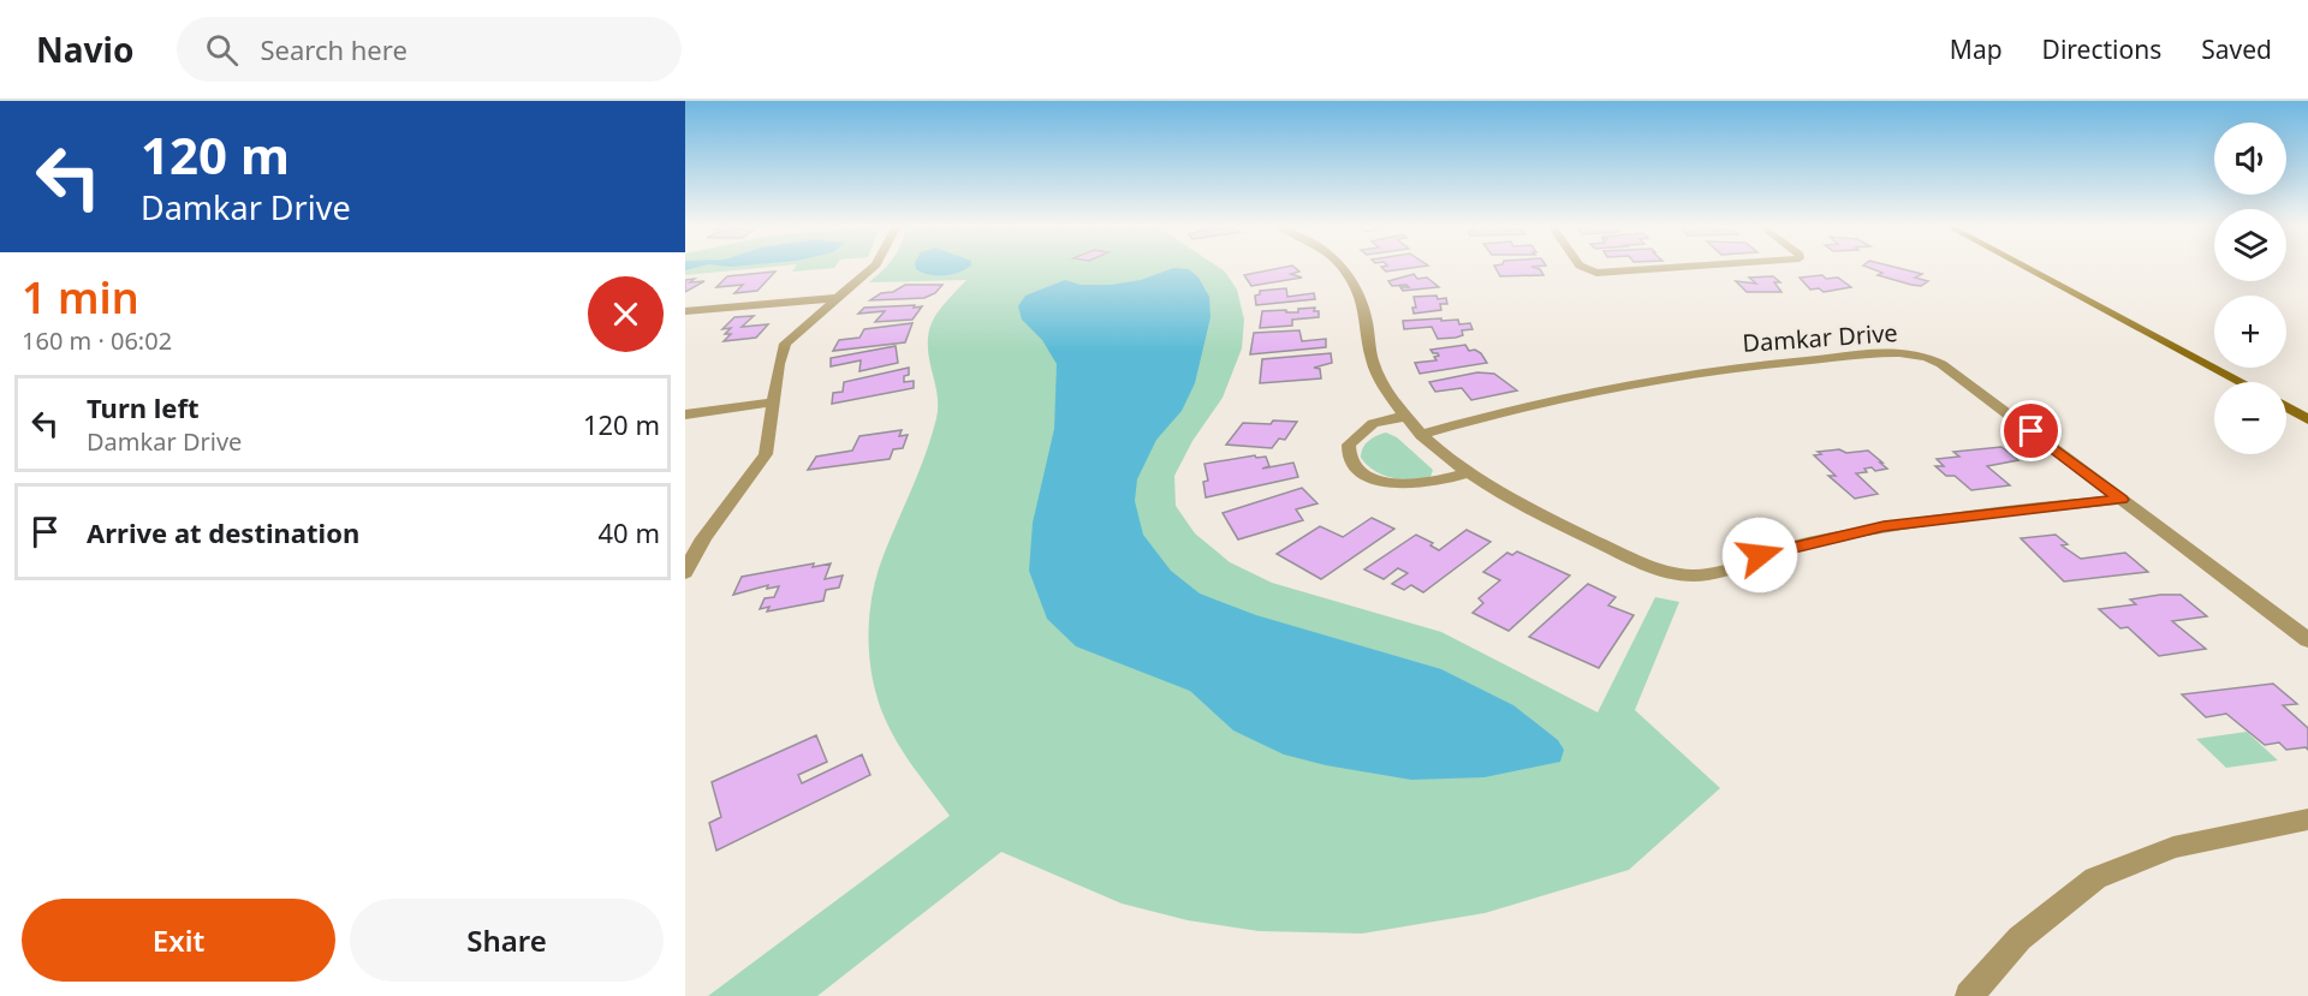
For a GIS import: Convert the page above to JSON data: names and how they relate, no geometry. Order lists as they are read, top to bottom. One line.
{"streets":{"street":["Damkar Drive"]},"page":{"header":"Navio","search":"Search here","nav":["Map","Directions","Saved"],"turn":["120 m","Damkar Drive"],"map_buttons":["+","−"],"heading":["1 min","160 m · 06:02"],"list":[{"name":"Turn left","note":"Damkar Drive","value":"120 m"},{"name":"Arrive at destination","value":"40 m"}],"buttons":["Exit","Share"]}}
